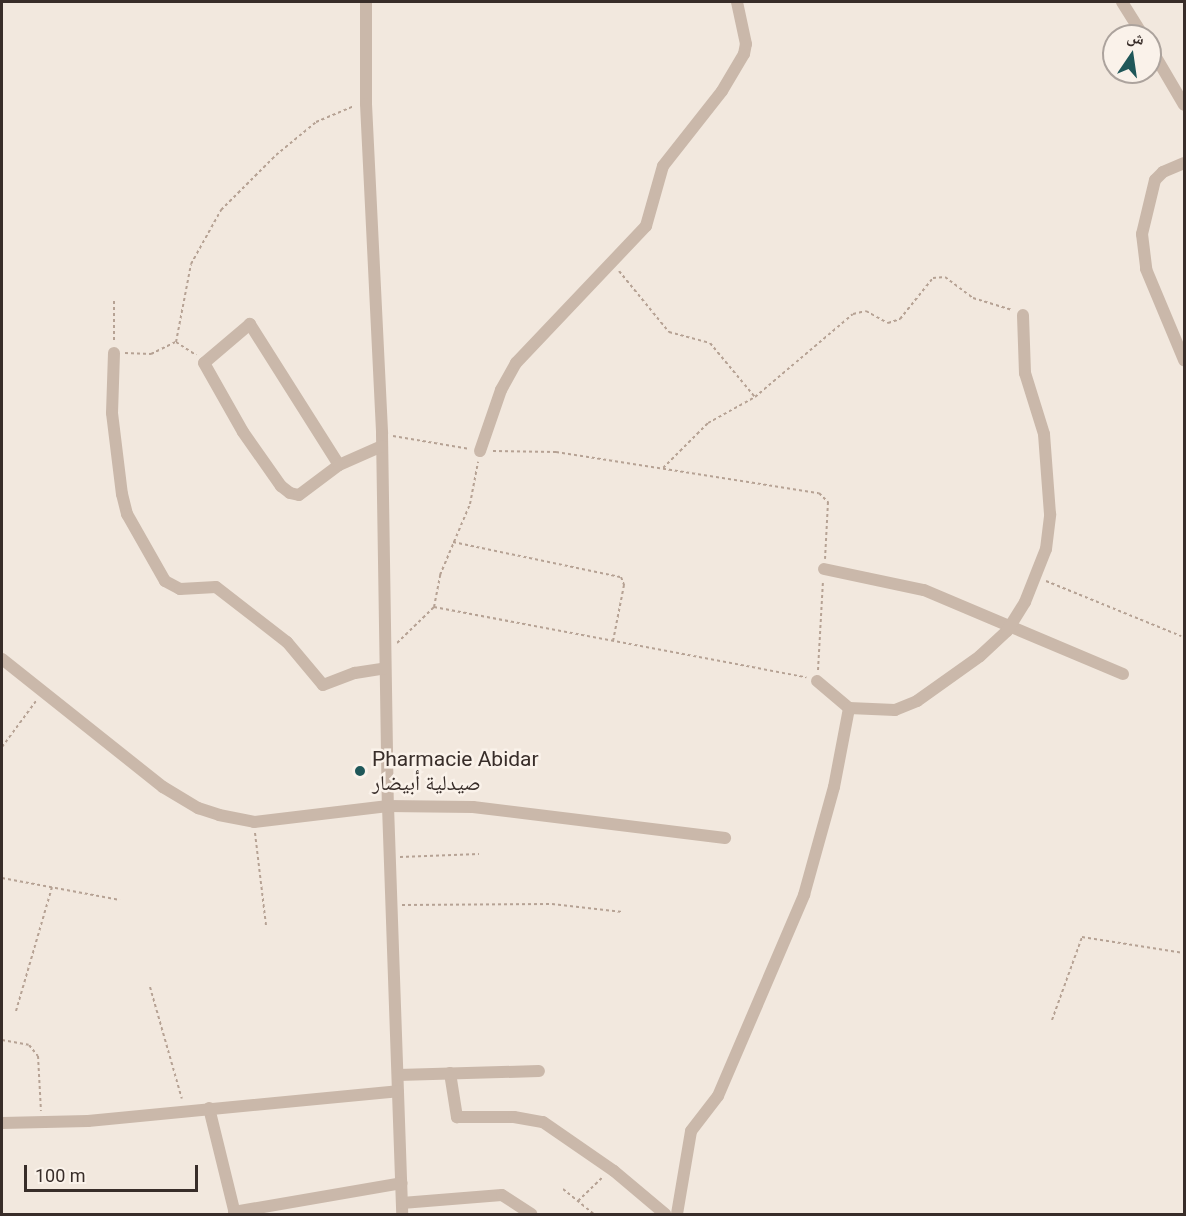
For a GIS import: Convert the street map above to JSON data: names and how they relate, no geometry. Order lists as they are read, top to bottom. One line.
{"places":["Pharmacie Abidar صيدلية أبيضار"],"scale_bar":"100 m","north":"top"}
